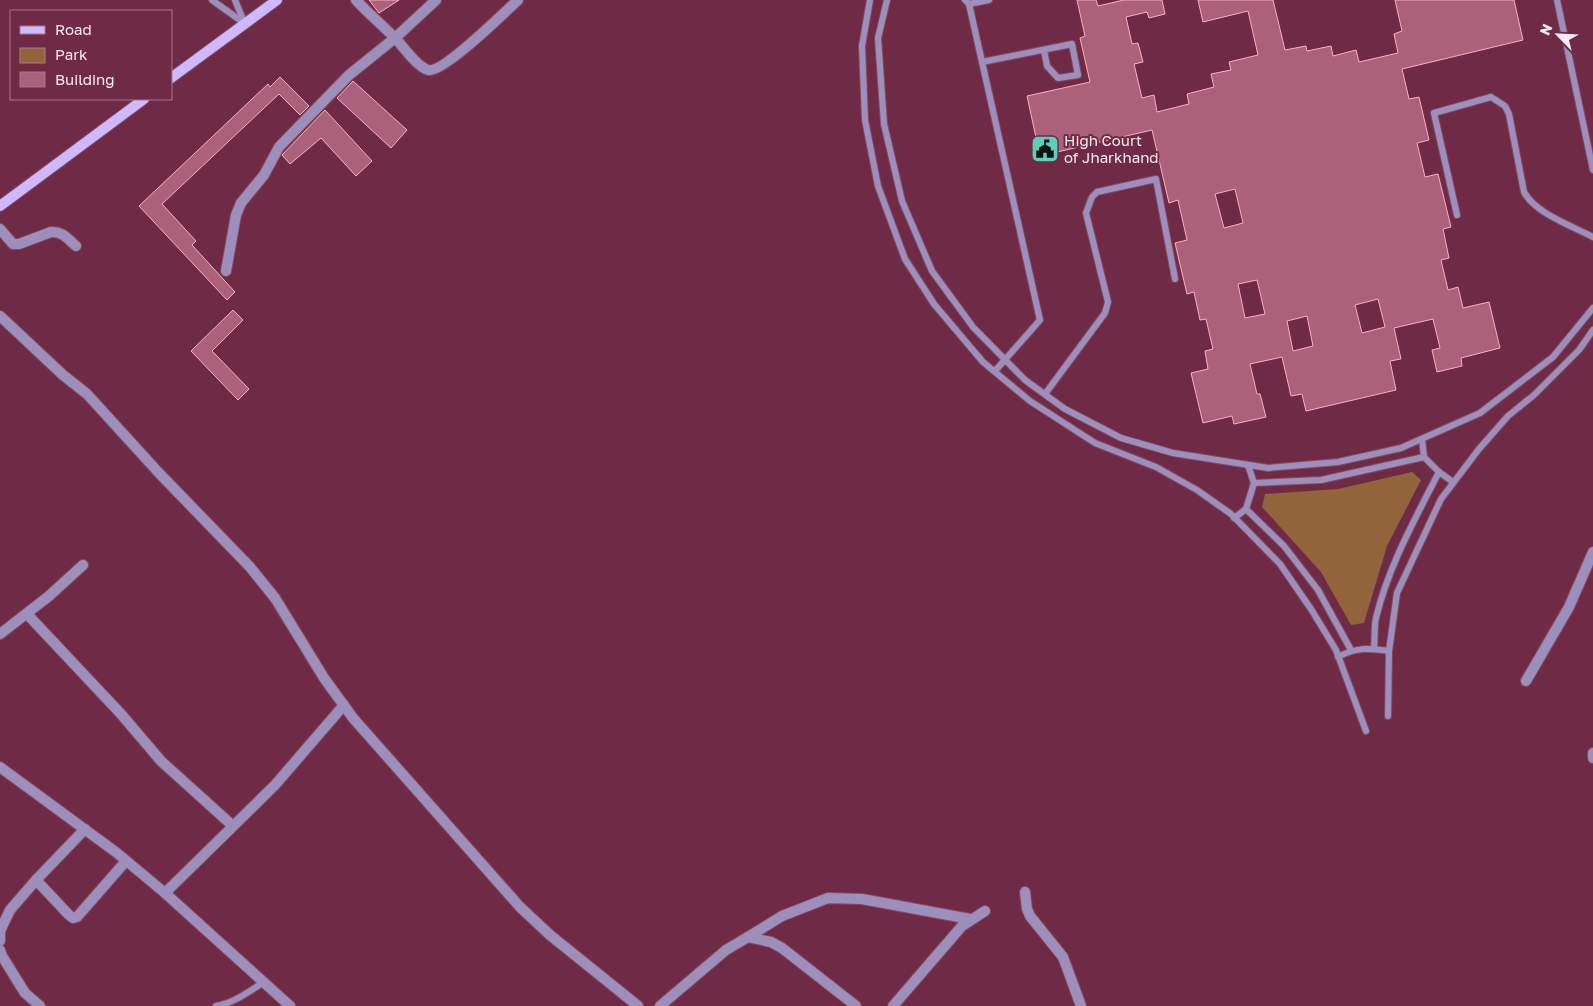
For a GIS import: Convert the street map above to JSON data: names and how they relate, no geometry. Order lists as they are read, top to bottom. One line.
{"places":{"public building":["High Court of Jharkhand"]},"legend":["Road","Park","Building"],"north":"top left"}
